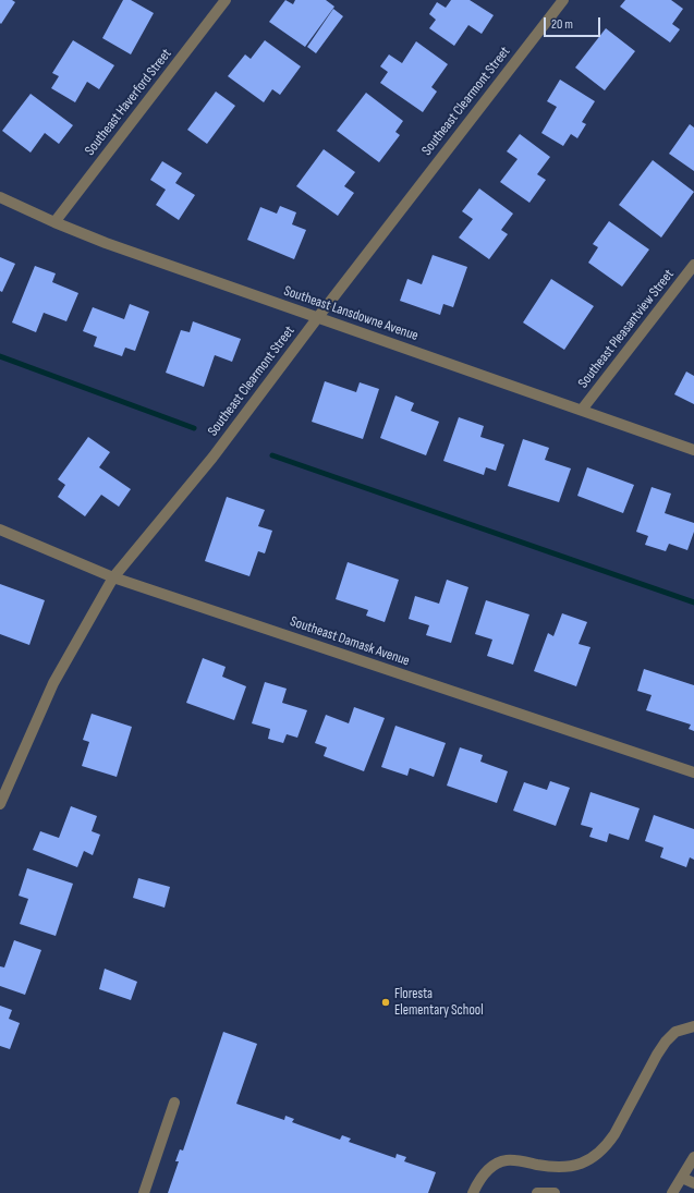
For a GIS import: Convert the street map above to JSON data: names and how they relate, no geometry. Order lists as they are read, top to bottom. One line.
{"streets":{"street":["Southeast Clearmont Street","Southeast Haverford Street","Southeast Lansdowne Avenue","Southeast Pleasantview Street","Southeast Damask Avenue"]},"crossings":[["Southeast Clearmont Street","Southeast Lansdowne Avenue"],["Southeast Clearmont Street","Southeast Damask Avenue"],["Southeast Haverford Street","Southeast Lansdowne Avenue"],["Southeast Lansdowne Avenue","Southeast Pleasantview Street"]],"places":["Floresta Elementary School"],"scale_bar":"20 m"}
